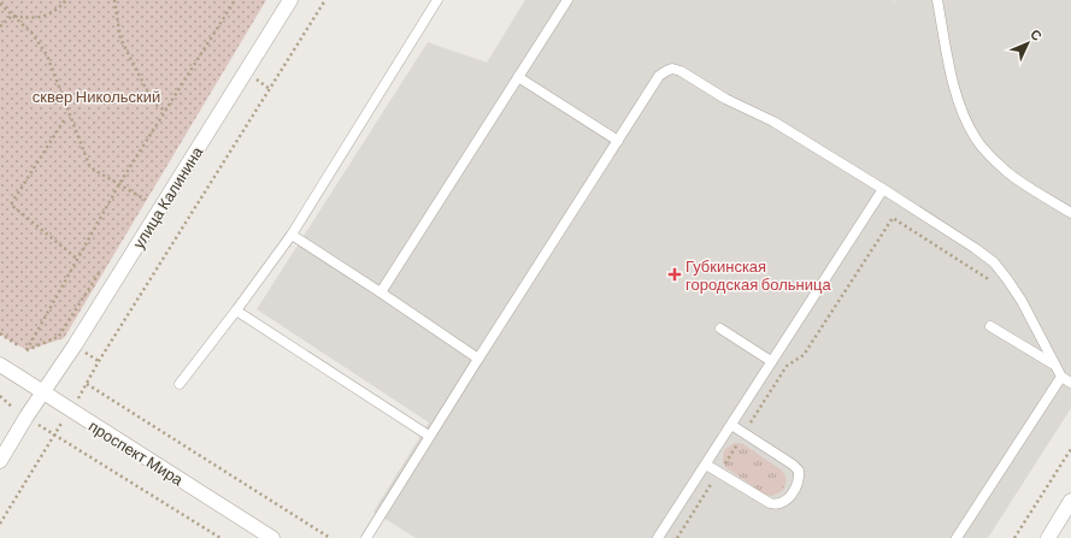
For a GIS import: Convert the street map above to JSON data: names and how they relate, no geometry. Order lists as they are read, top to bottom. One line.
{"streets":{"street":["улица Калинина","проспект Мира"]},"crossings":[["улица Калинина","проспект Мира"]],"parks":["сквер Никольский"],"places":{"health":["Губкинская городская больница"]},"north":"top right"}
